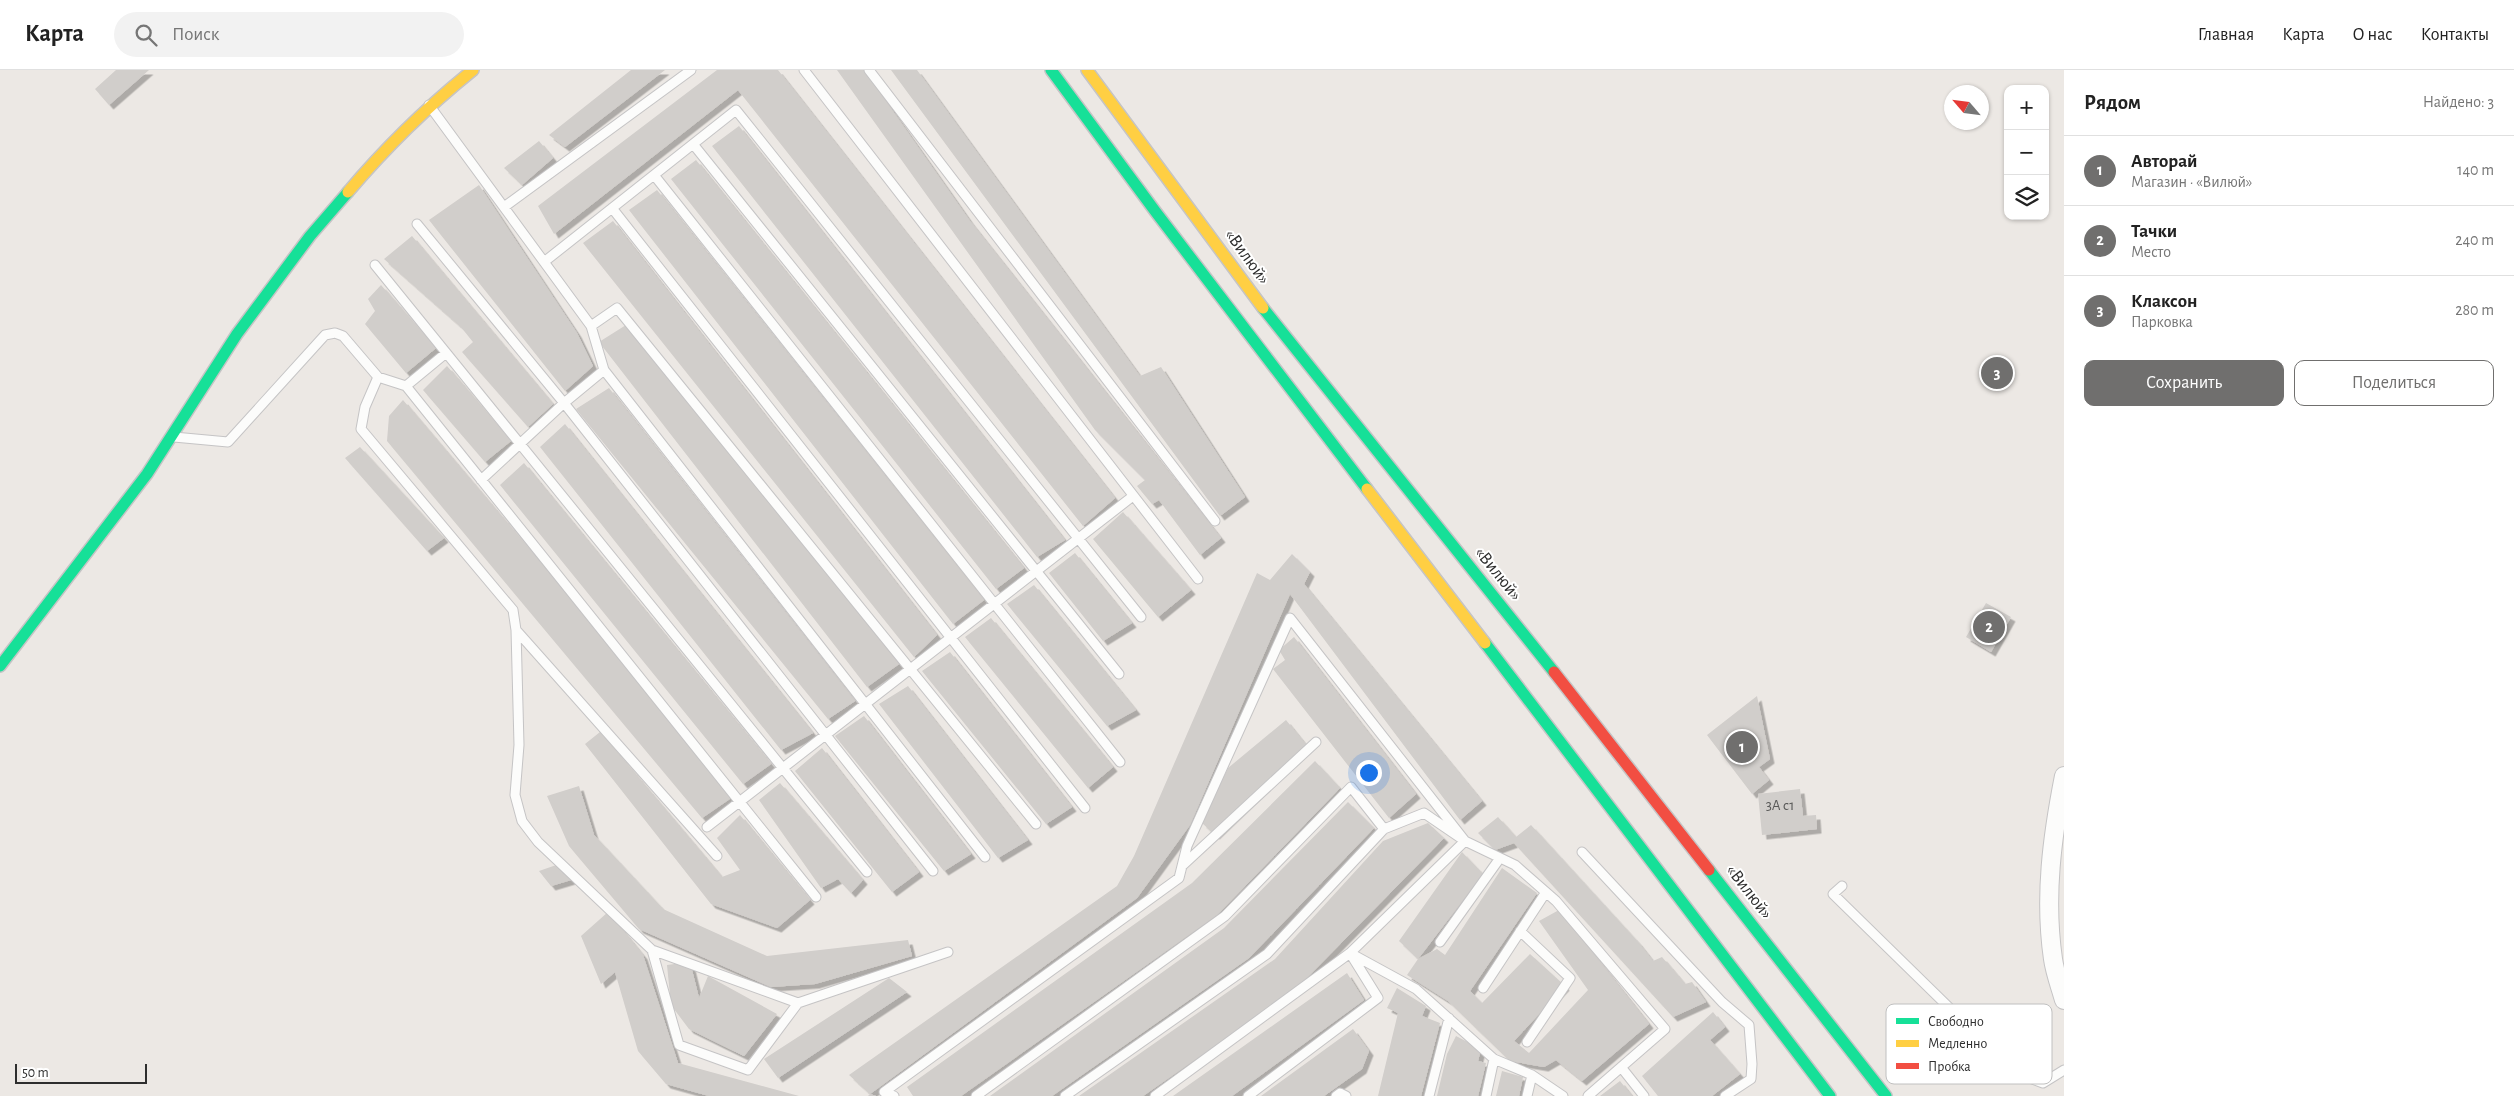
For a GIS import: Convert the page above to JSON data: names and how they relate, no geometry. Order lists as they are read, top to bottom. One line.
{"streets":{"main road":["«Вилюй»"]},"house_numbers":["3А с1"],"legend":["Свободно","Медленно","Пробка"],"scale_bar":"50 m","north":"top left","page":{"header":"Карта","search":"Поиск","nav":["Главная","Карта","О нас","Контакты"],"heading":["Рядом","Найдено: 3"],"map_buttons":["+","−"],"list":[{"mark":"1","name":"Авторай","note":"Магазин · «Вилюй»","value":"140 m"},{"mark":"2","name":"Тачки","note":"Место","value":"240 m"},{"mark":"3","name":"Клаксон","note":"Парковка","value":"280 m"}],"buttons":["Сохранить","Поделиться"],"pins":["3","2","1"],"scale":"50 m"}}
